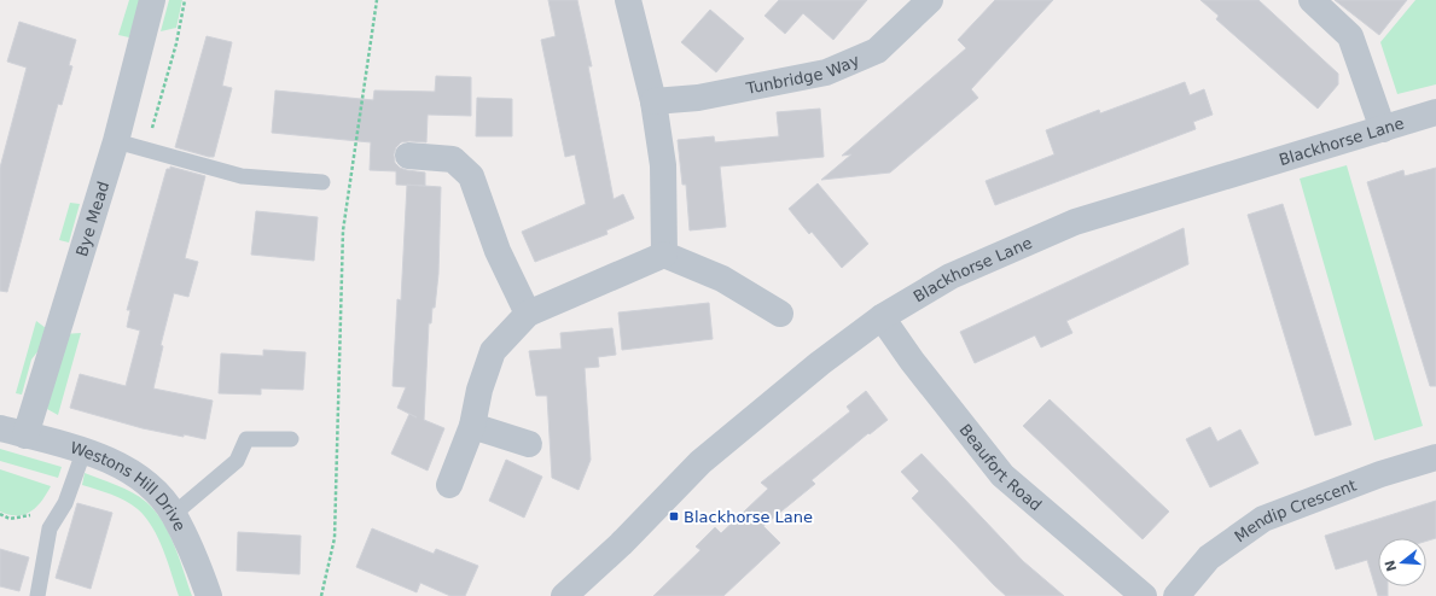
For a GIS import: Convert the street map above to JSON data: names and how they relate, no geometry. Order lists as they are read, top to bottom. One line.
{"streets":{"street":["Tunbridge Way","Blackhorse Lane","Bye Mead","Beaufort Road","Westons Hill Drive","Mendip Crescent"]},"crossings":[["Blackhorse Lane","Beaufort Road"],["Bye Mead","Westons Hill Drive"]],"places":{"transit":["Blackhorse Lane"]},"north":"left"}
